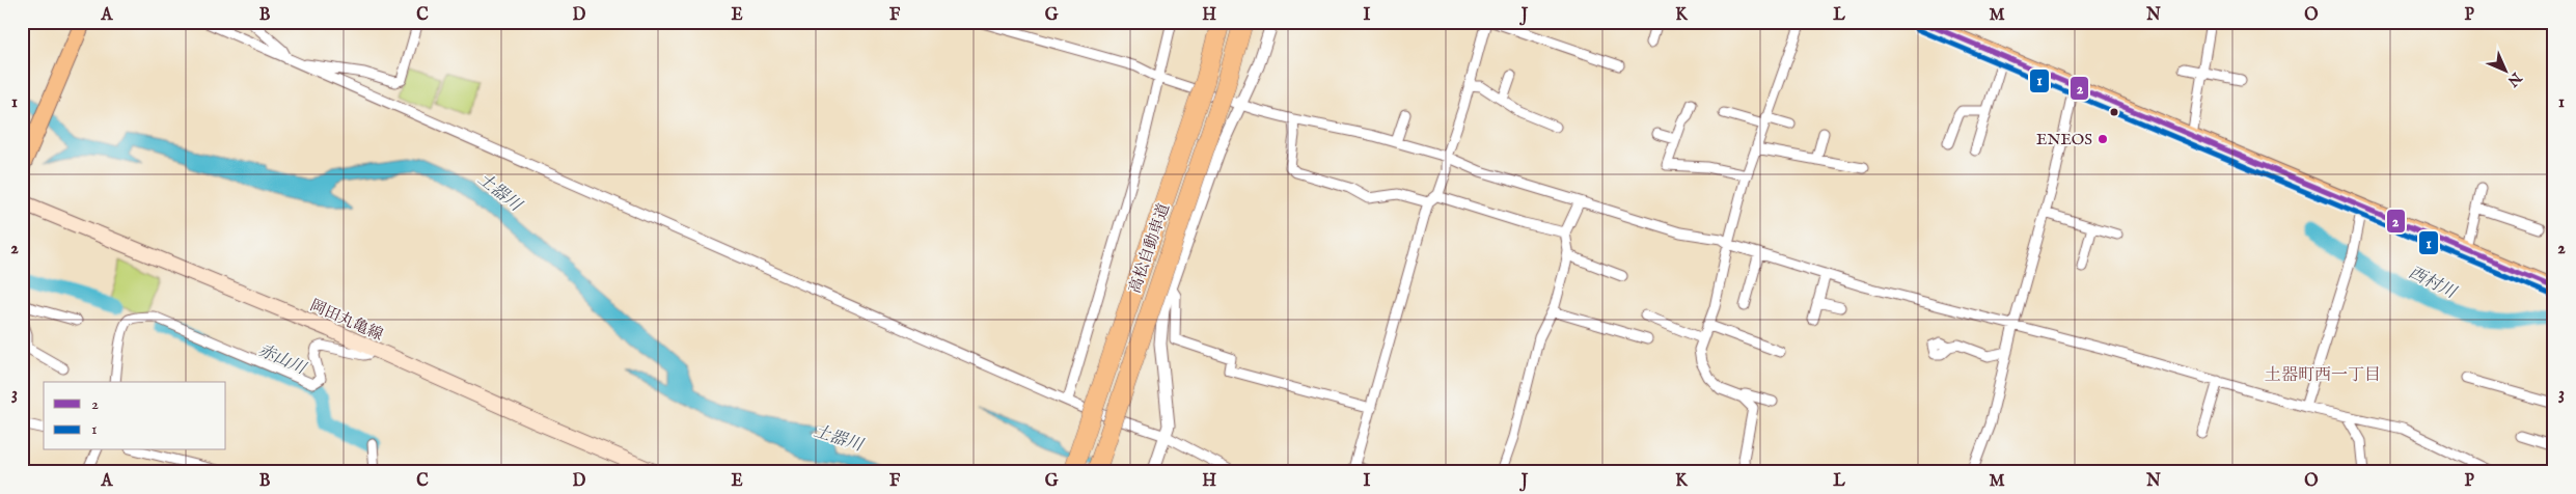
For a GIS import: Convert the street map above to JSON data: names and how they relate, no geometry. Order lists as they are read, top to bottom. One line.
{"streets":{"highway":["高松自動車道"],"main road":["岡田丸亀線"]},"districts":["土器町西一丁目"],"water":["土器川","西村川","赤山川"],"places":["ENEOS"],"lines":["transit line 2","transit line 1"],"legend":["2","1"],"north":"bottom right","grid":{"columns":["A","B","C","D","E","F","G","H","I","J","K","L","M","N","O","P"],"rows":["1","2","3"]}}
